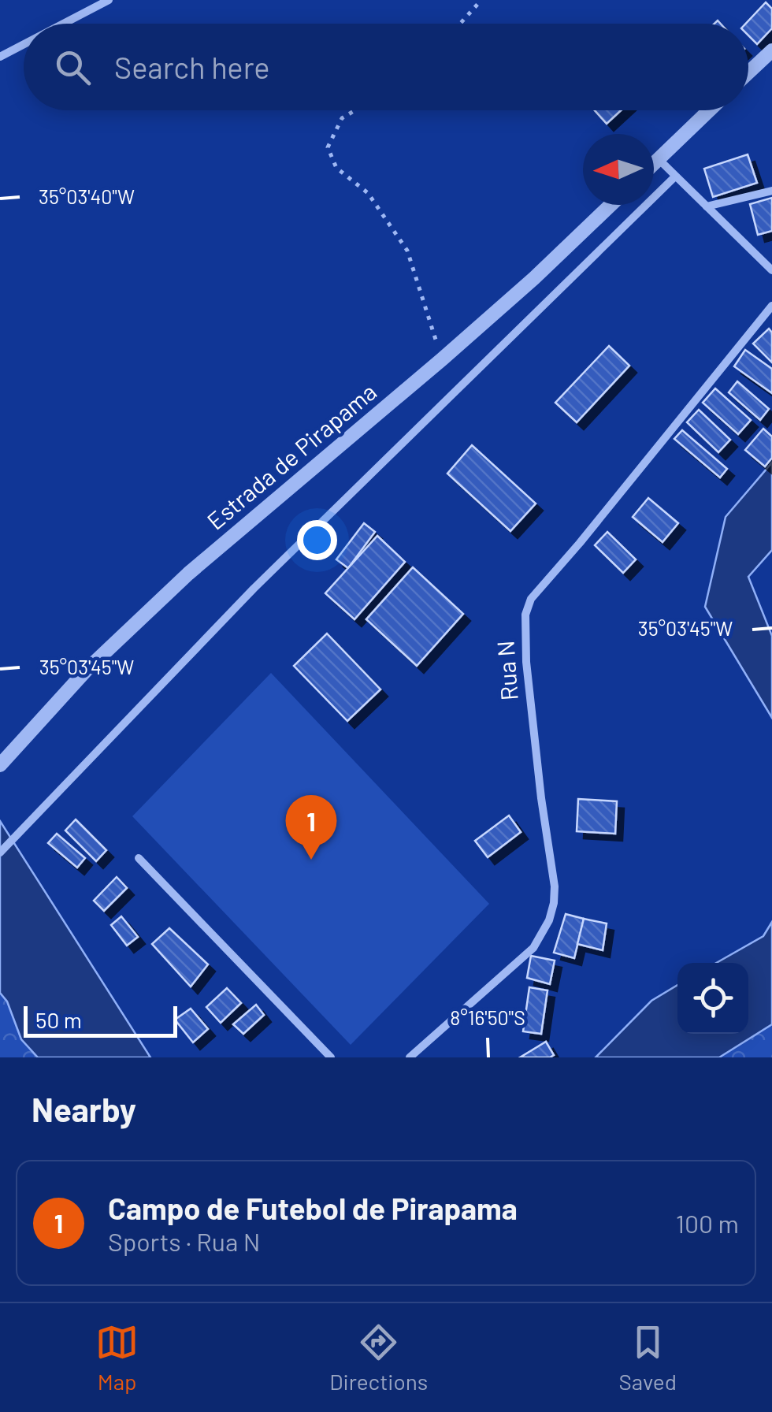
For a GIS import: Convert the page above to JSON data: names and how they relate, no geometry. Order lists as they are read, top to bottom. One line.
{"streets":{"street":["Estrada de Pirapama","Rua N"]},"scale_bar":"50 m","north":"left","page":{"search":"Search here","pins":"1","scale":"50 m","heading":"Nearby","list":[{"mark":"1","name":"Campo de Futebol de Pirapama","note":"Sports · Rua N","value":"100 m"}],"nav":["Map","Directions","Saved"]},"coordinates":["35°03'40\"W","35°03'45\"W","8°16'50\"S"]}
